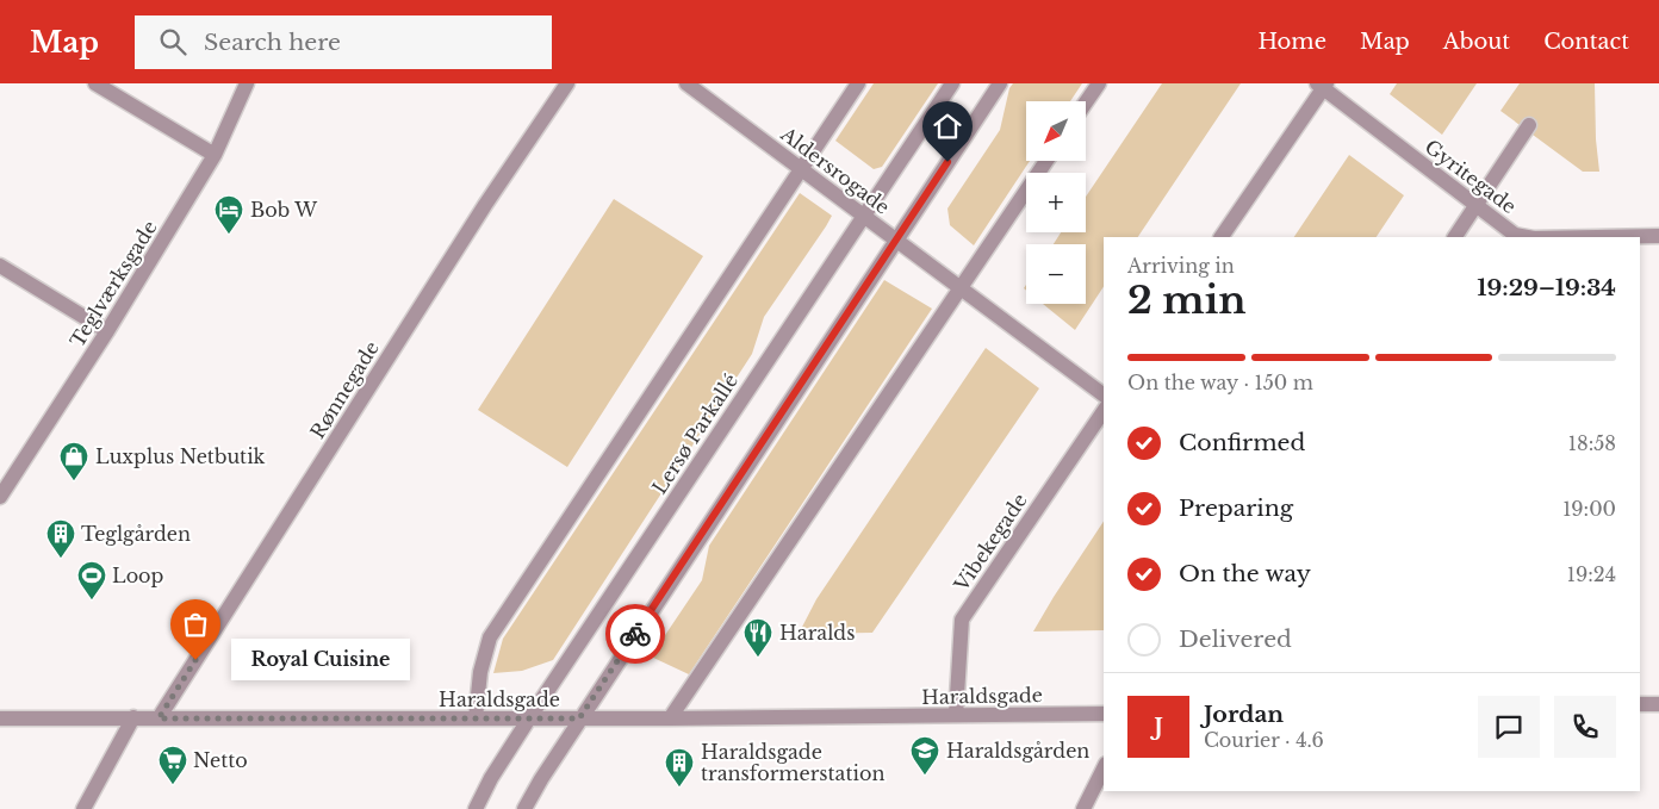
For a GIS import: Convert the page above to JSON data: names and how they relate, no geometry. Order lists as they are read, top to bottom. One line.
{"streets":{"street":["Aldersrogade","Gyritegade","Teglværksgade","Rønnegade","Lersø Parkallé","Vibekegade","Haraldsgade"]},"crossings":[["Aldersrogade","Lersø Parkallé"],["Rønnegade","Haraldsgade"],["Lersø Parkallé","Haraldsgade"],["Vibekegade","Haraldsgade"]],"places":{"hotel":["Bob W"],"shop":["Luxplus Netbutik"],"building":["Teglgården","Haraldsgade transformerstation"],"sports":["Loop"],"restaurant":["Haralds"],"other":["Royal Cuisine"],"school or university":["Haraldsgården"],"supermarket":["Netto"]},"north":"bottom left","page":{"header":"Map","search":"Search here","nav":["Home","Map","About","Contact"],"map_buttons":["+","−"],"heading":["2 min","Arriving in","19:29–19:34"],"panel":["Jordan","Courier · 4.6"],"bar":"On the way · 150 m","list":[["Confirmed","18:58"],["Preparing","19:00"],["On the way","19:24"],"Delivered"],"bubble":"Royal Cuisine","round":"J"}}
